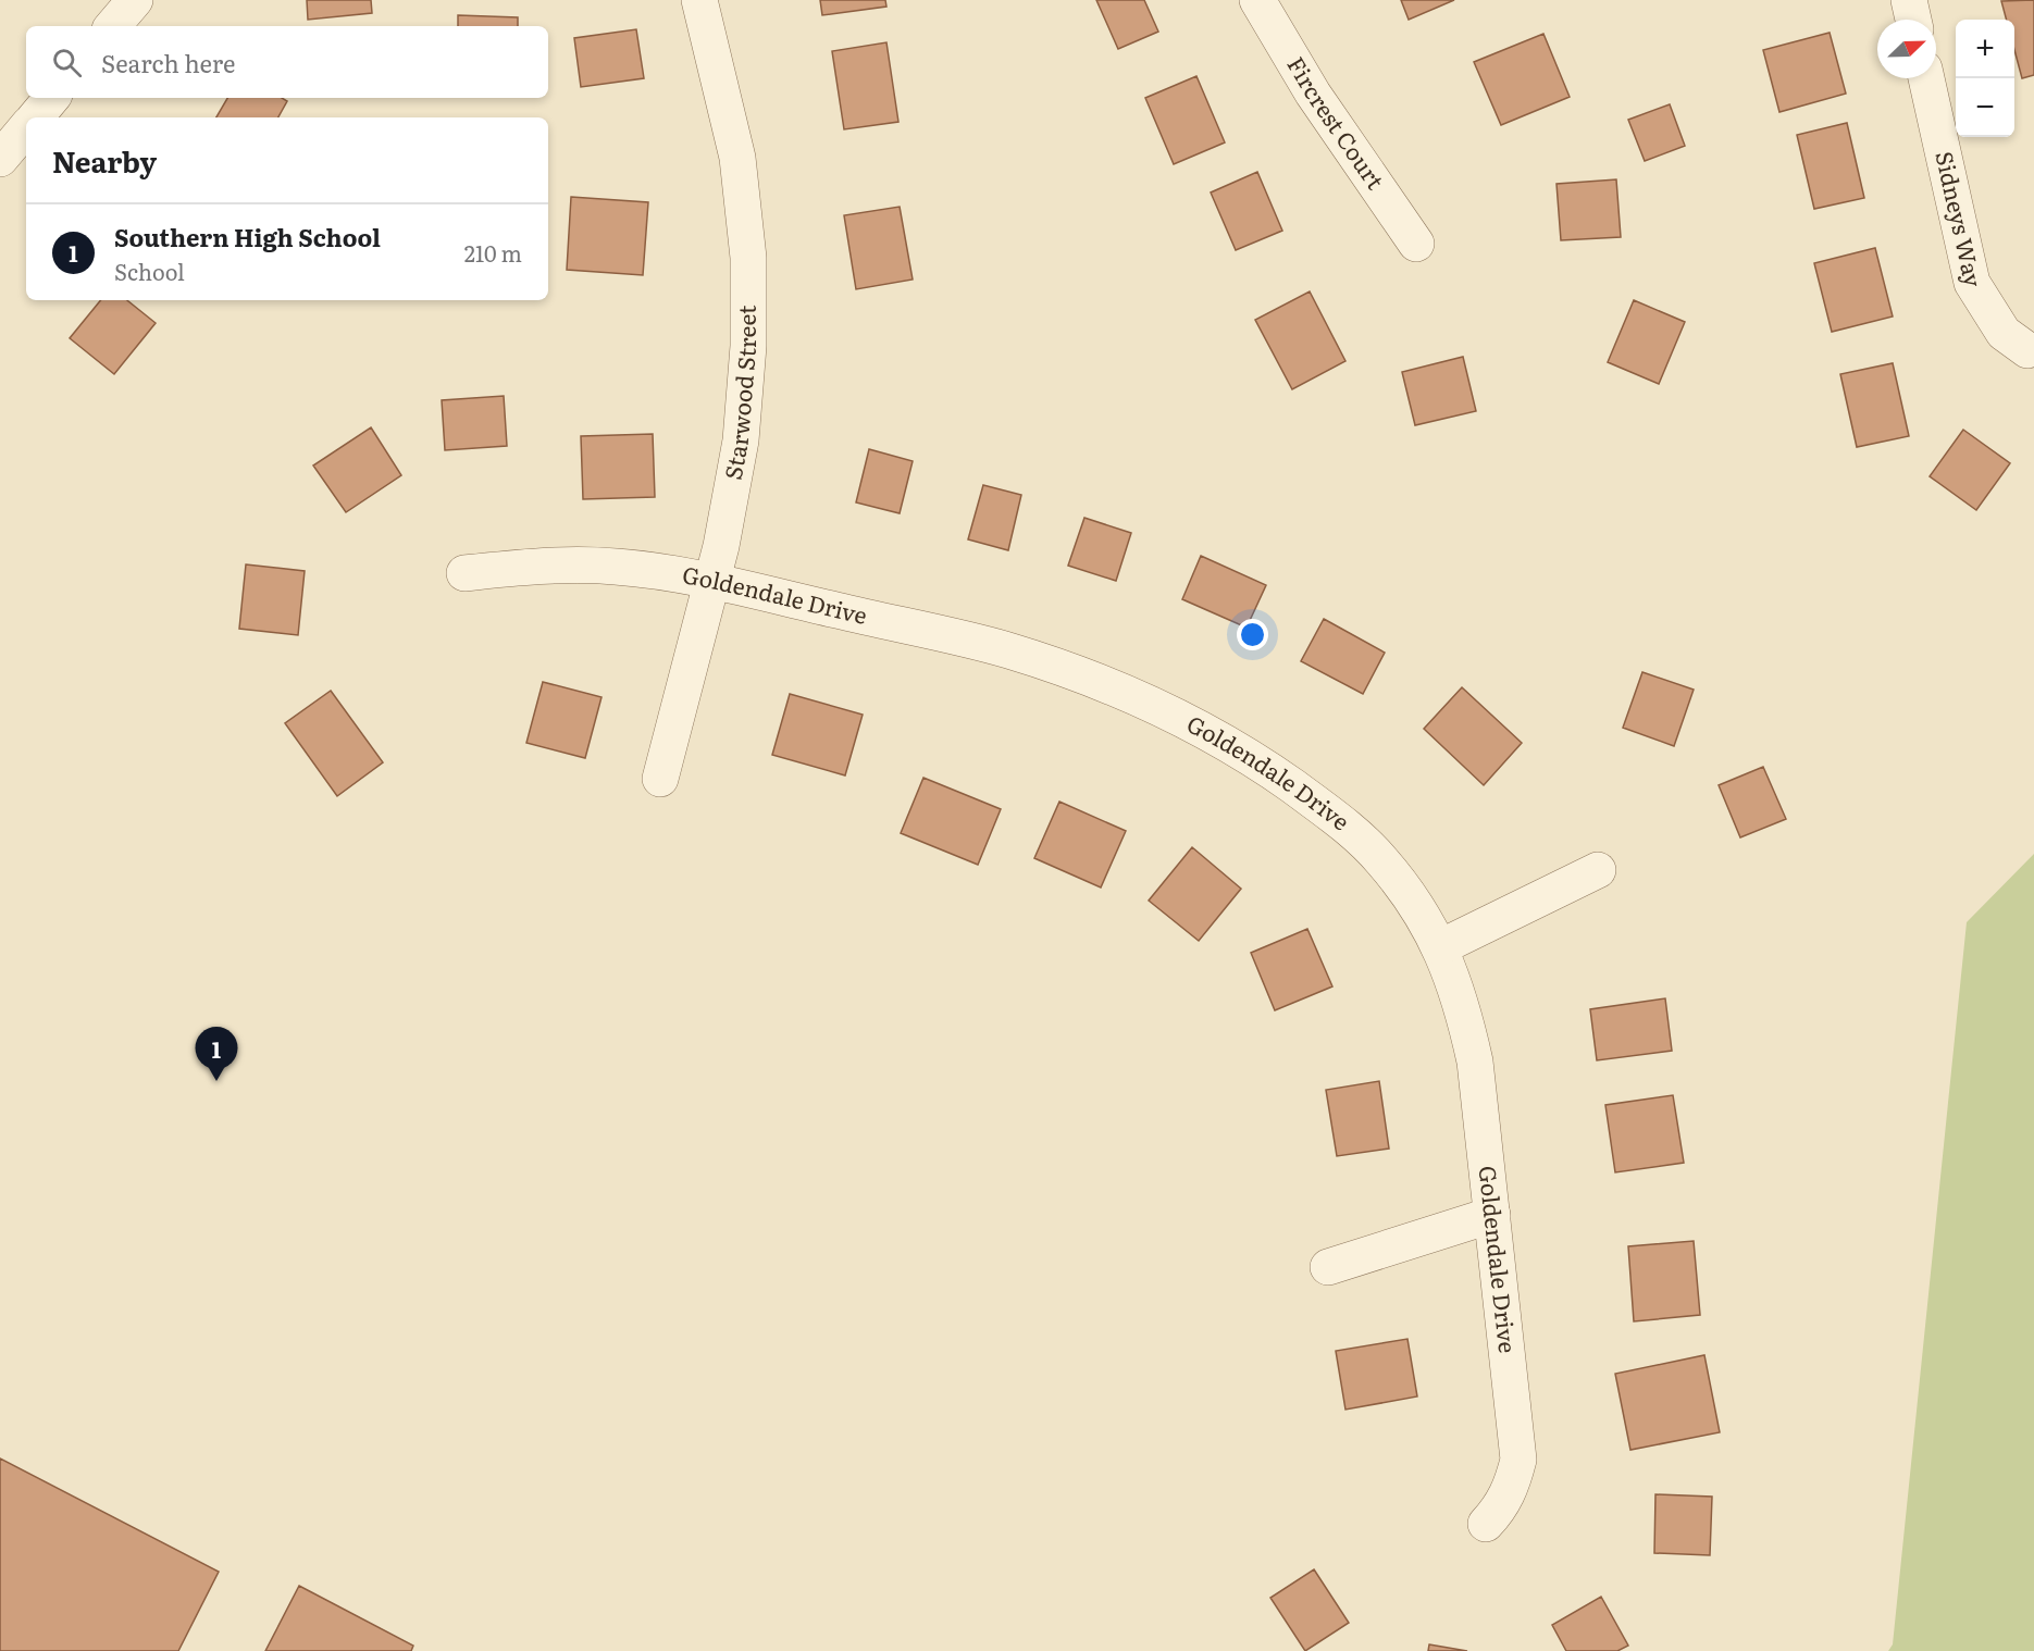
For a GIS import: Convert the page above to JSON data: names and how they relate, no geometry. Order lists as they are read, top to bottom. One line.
{"streets":{"street":["Fircrest Court","Sidneys Way","Starwood Street","Goldendale Drive"]},"crossings":[["Starwood Street","Goldendale Drive"]],"north":"top right","page":{"map_buttons":["+","−"],"search":"Search here","heading":"Nearby","list":[{"mark":"1","name":"Southern High School","note":"School","value":"210 m"}],"pins":"1"}}
